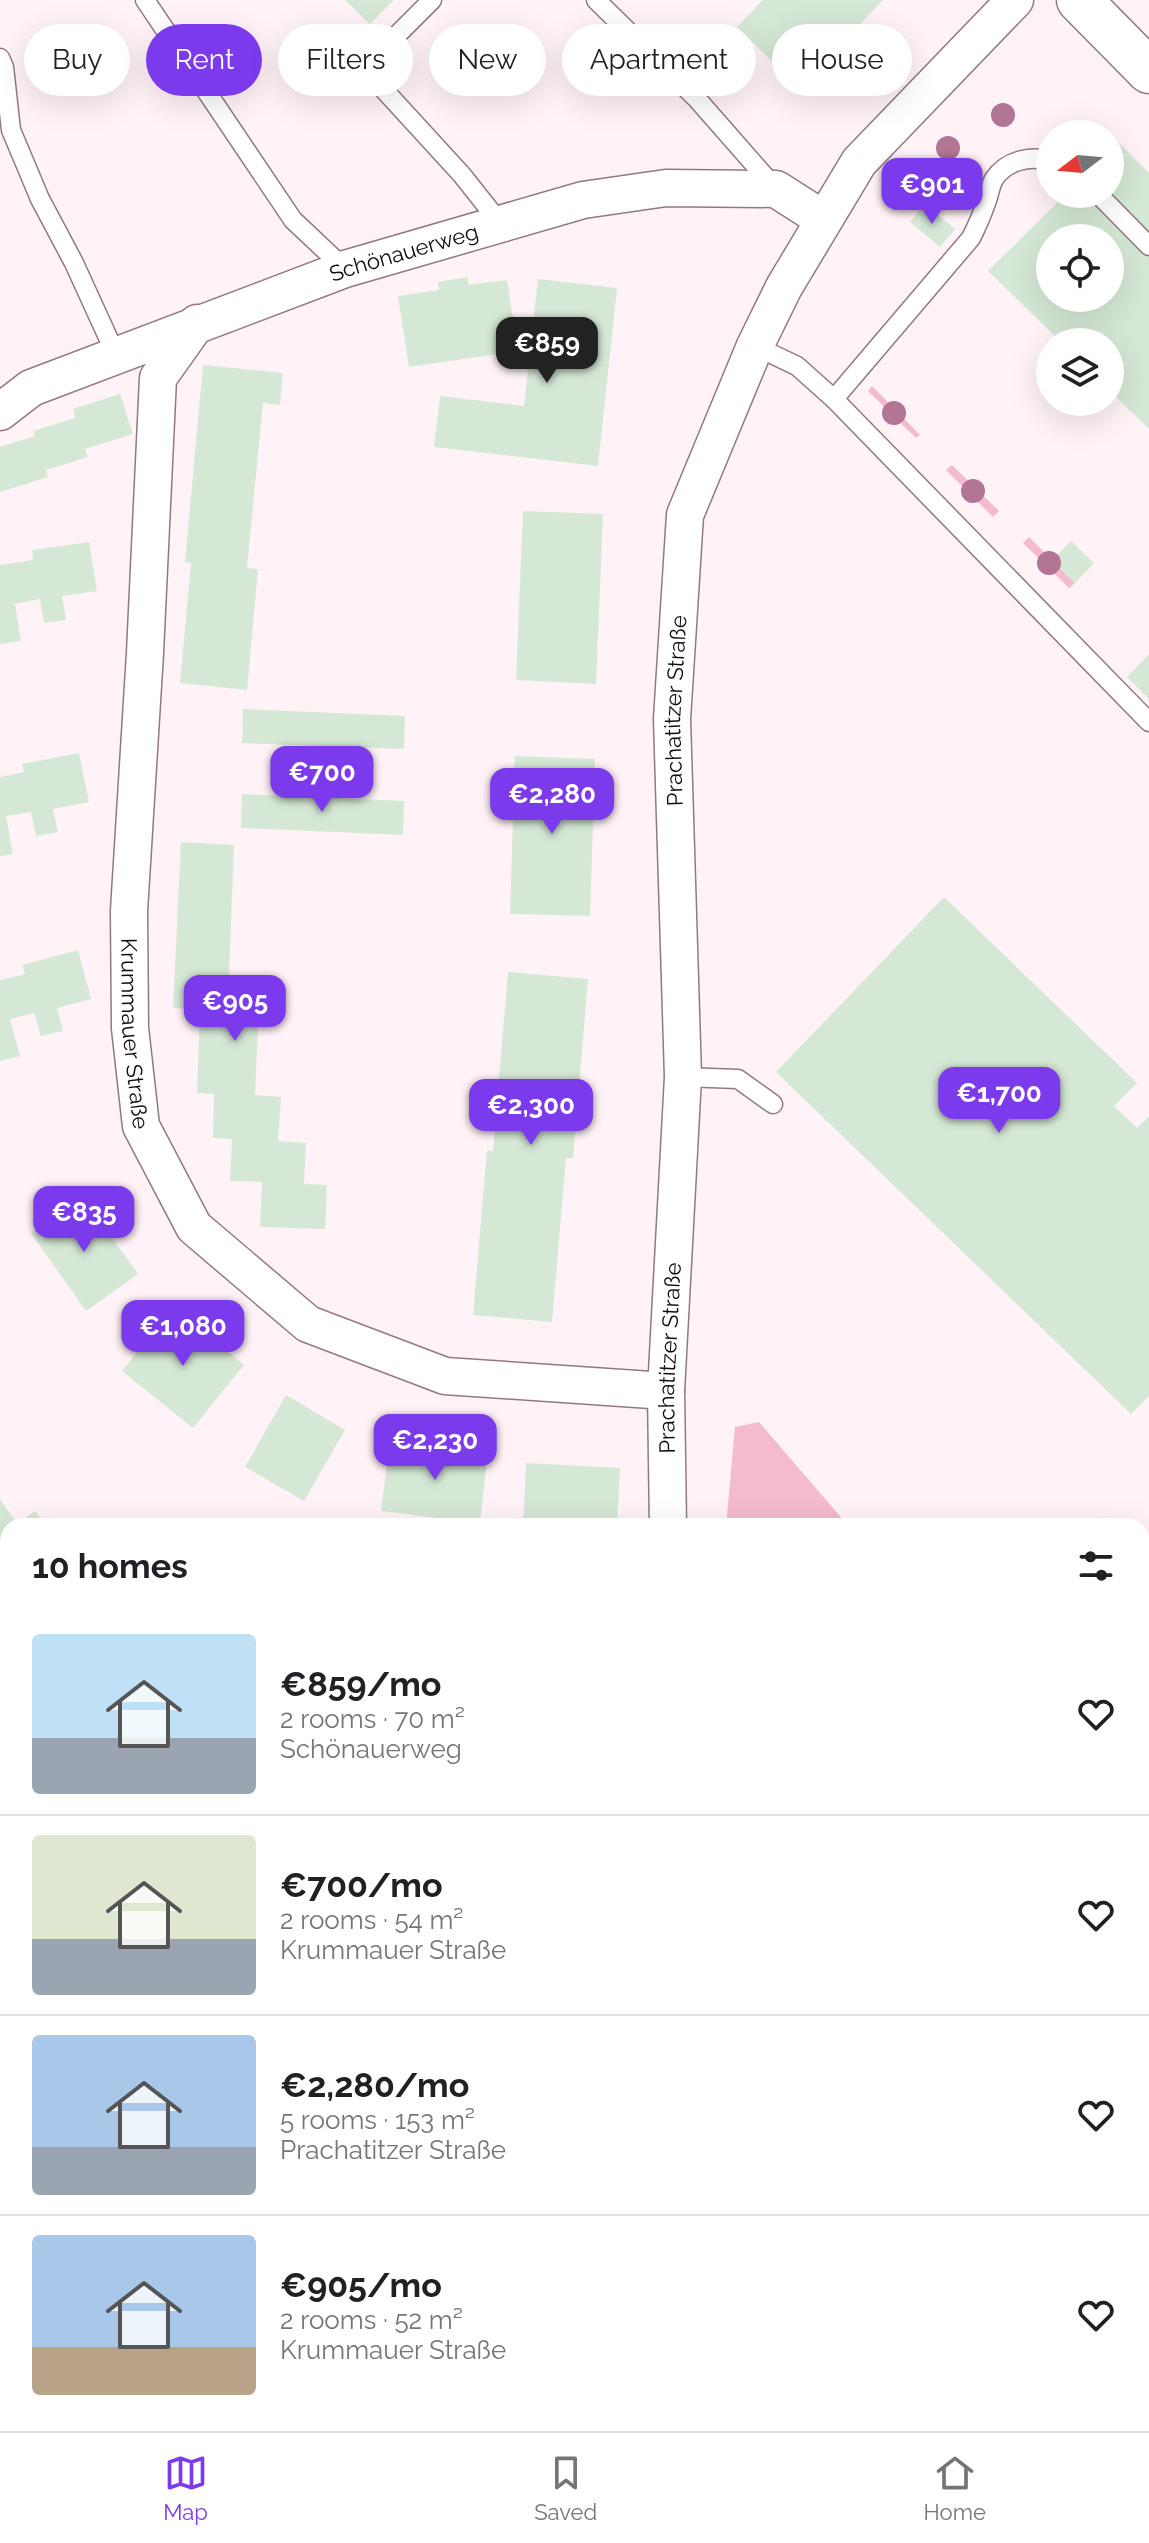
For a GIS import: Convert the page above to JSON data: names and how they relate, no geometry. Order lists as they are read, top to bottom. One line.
{"streets":{"street":["Schönauerweg","Prachatitzer Straße","Krummauer Straße"]},"crossings":[["Schönauerweg","Krummauer Straße"],["Prachatitzer Straße","Krummauer Straße"]],"north":"left","page":{"chip":["Buy","Rent","Filters","New","Apartment","House"],"price":["€901","€859","€700","€2,280","€905","€1,700","€2,300","€835","€1,080","€2,230"],"heading":"10 homes","list":[{"name":"€859/mo","note":"2 rooms · 70 m² · Schönauerweg"},{"name":"€700/mo","note":"2 rooms · 54 m² · Krummauer Straße"},{"name":"€2,280/mo","note":"5 rooms · 153 m² · Prachatitzer Straße"},{"name":"€905/mo","note":"2 rooms · 52 m² · Krummauer Straße"}],"tabs":["Map","Saved","Home"]}}
